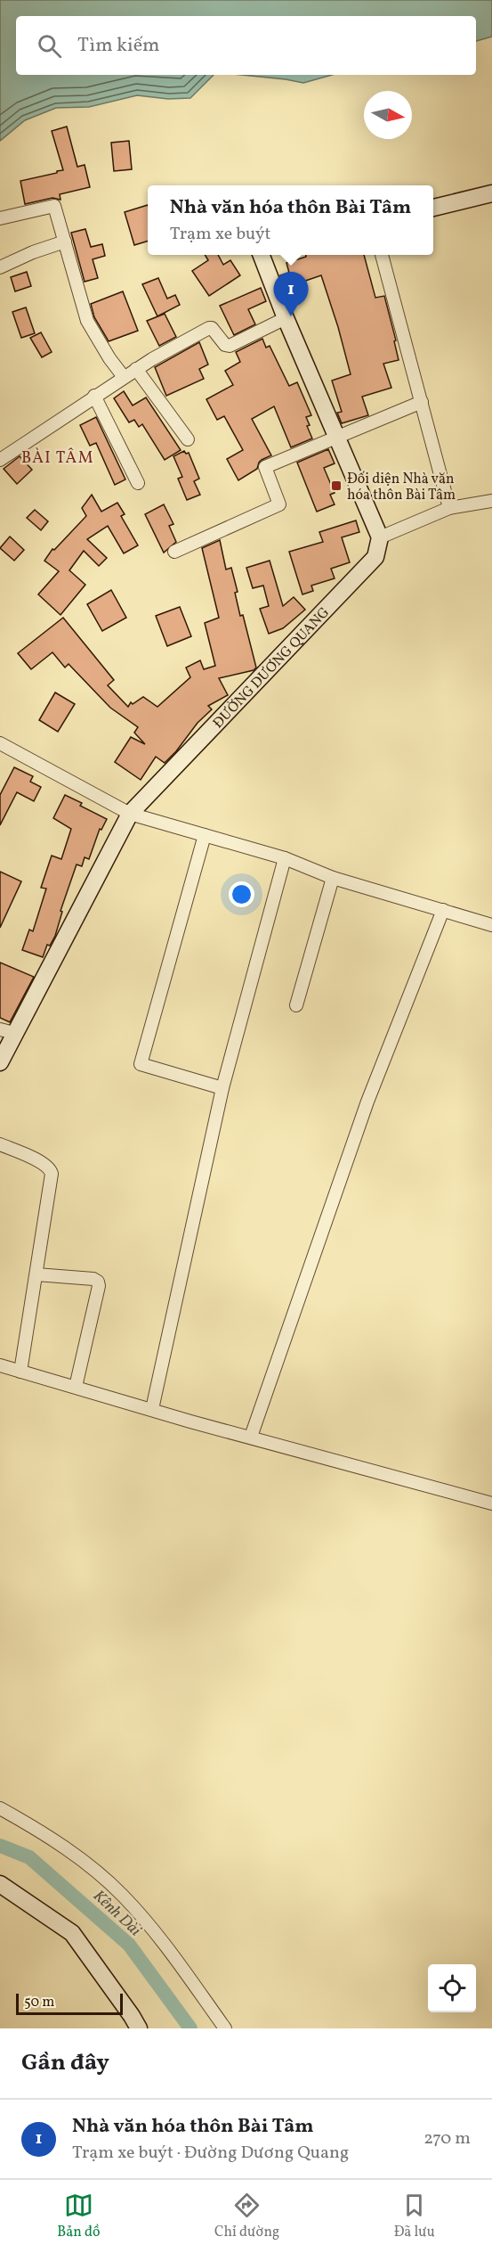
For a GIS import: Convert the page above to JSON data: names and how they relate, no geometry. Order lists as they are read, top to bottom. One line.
{"streets":{"street":["ĐƯỜNG DƯƠNG QUANG"]},"districts":["BÀI TÂM"],"water":["Kênh Dài"],"places":{"transit":["Đối diện Nhà văn hóa thôn Bài Tâm"]},"scale_bar":"50 m","north":"right","page":{"search":"Tìm kiếm","popup":["Nhà văn hóa thôn Bài Tâm","Trạm xe buýt"],"pins":"1","scale":"50 m","heading":"Gần đây","list":[{"mark":"1","name":"Nhà văn hóa thôn Bài Tâm","note":"Trạm xe buýt · Đường Dương Quang","value":"270 m"}],"nav":["Bản đồ","Chỉ đường","Đã lưu"]}}
